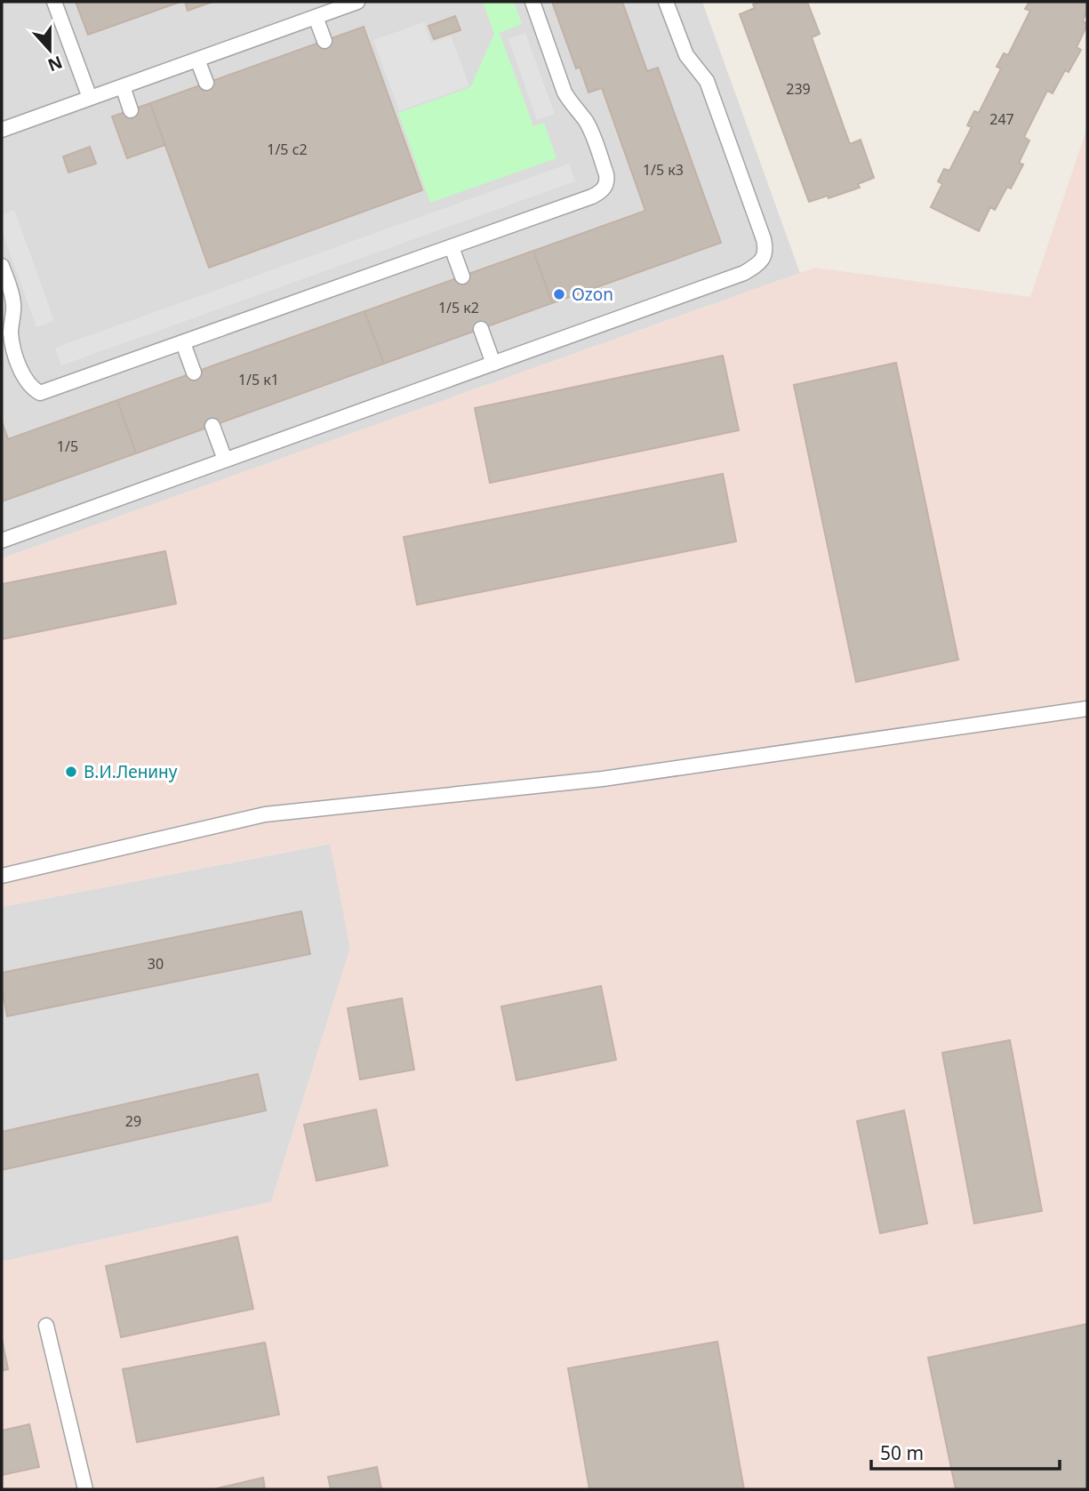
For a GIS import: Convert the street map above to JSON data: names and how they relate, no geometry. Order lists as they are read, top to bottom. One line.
{"places":["Ozon","В.И.Ленину"],"house_numbers":["239","247","1/5 с2","1/5 к3","1/5 к2","1/5 к1","1/5","30","29"],"scale_bar":"50 m","north":"bottom"}
